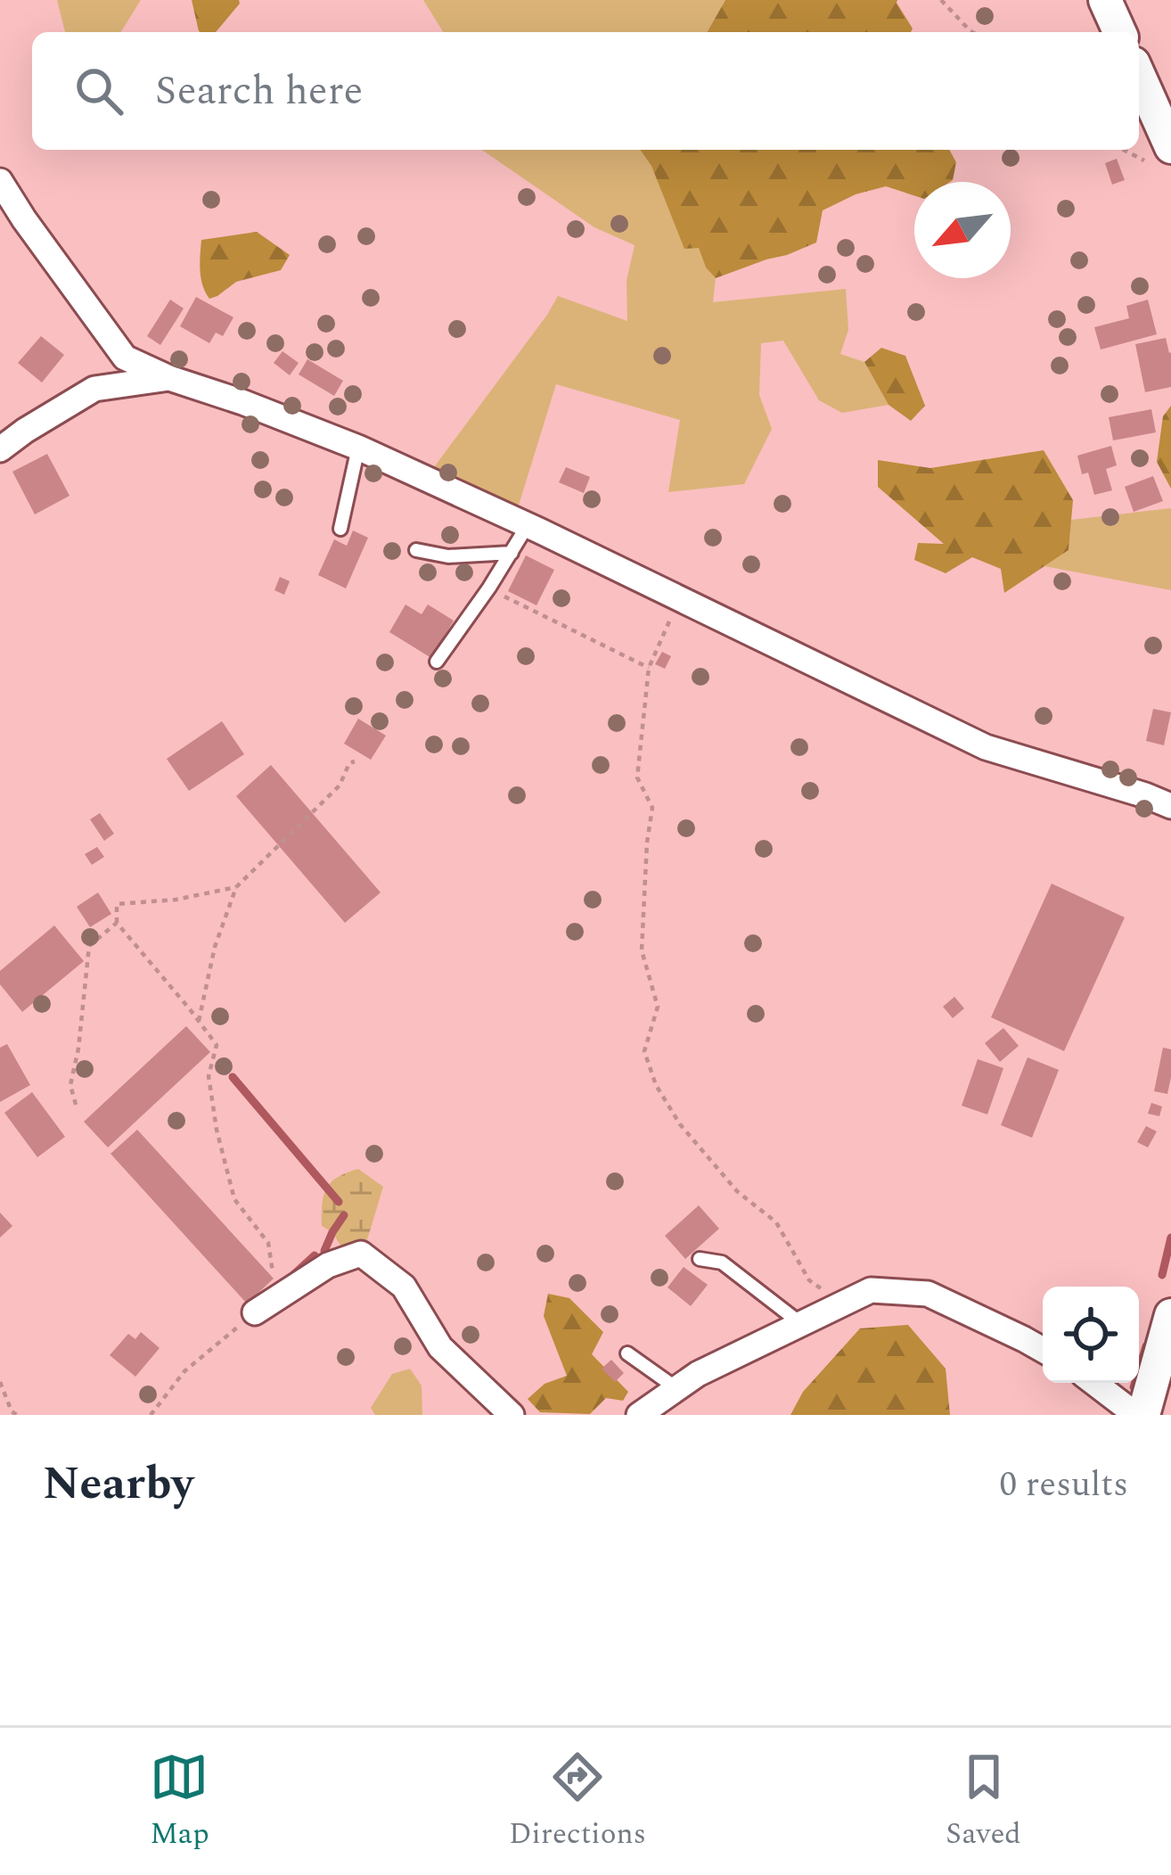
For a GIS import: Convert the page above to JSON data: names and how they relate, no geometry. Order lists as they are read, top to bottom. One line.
{"north":"bottom left","page":{"search":"Search here","heading":["Nearby","0 results"],"nav":["Map","Directions","Saved"]}}
